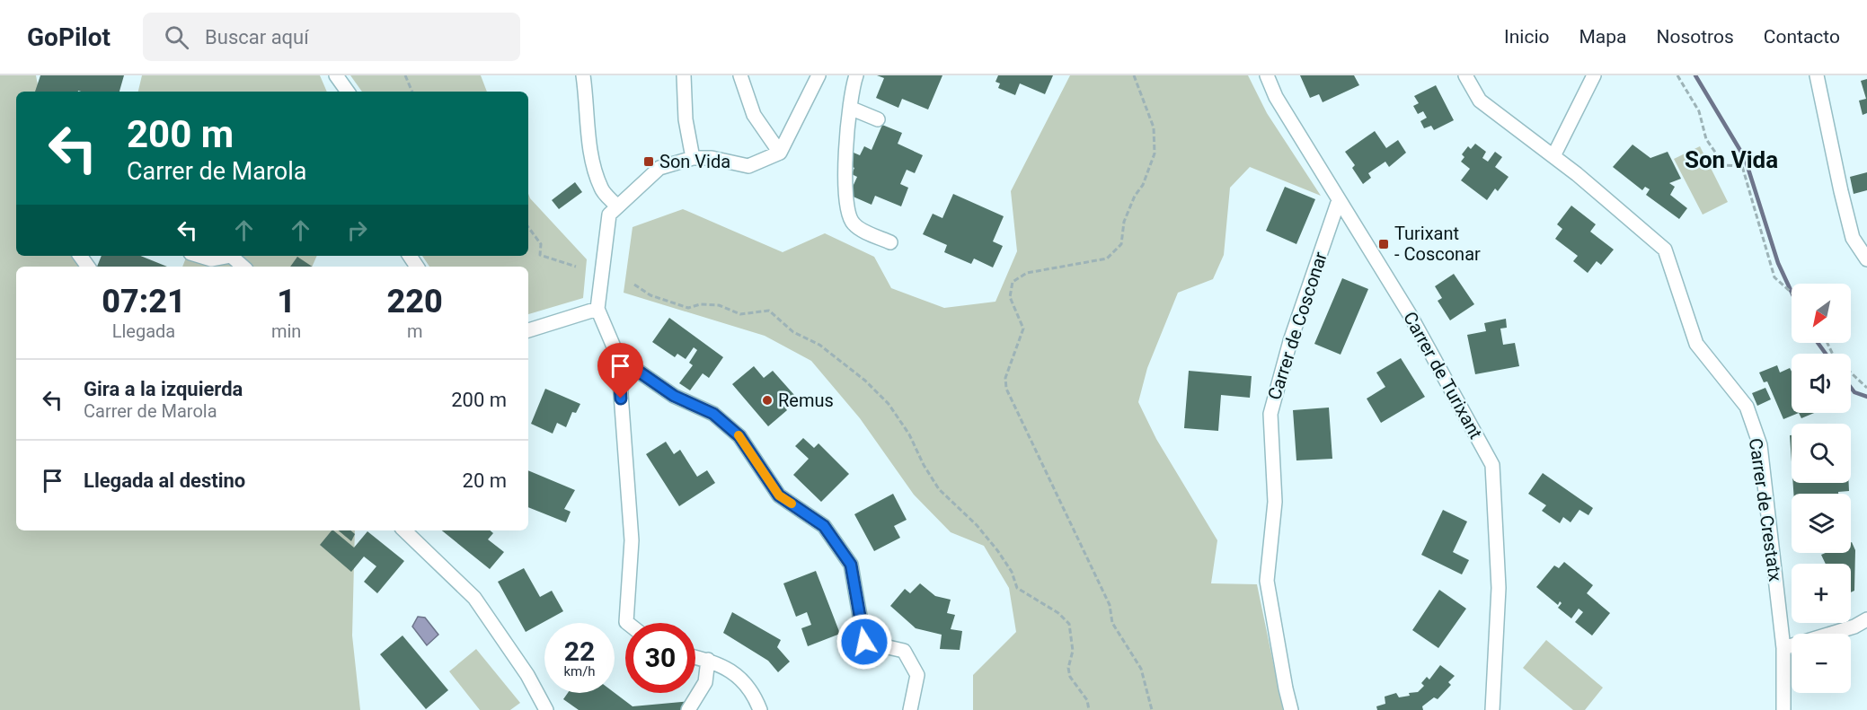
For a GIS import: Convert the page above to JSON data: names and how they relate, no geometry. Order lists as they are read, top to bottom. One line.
{"streets":{"street":["Carrer de Cosconar","Carrer de Turixant","Carrer de Crestatx"]},"crossings":[["Carrer de Cosconar","Carrer de Turixant"]],"districts":["Son Vida"],"places":{"transit":["Son Vida","Turixant - Cosconar"],"other":["Remus"]},"north":"bottom left","page":{"header":"GoPilot","search":"Buscar aquí","nav":["Inicio","Mapa","Nosotros","Contacto"],"turn":["200 m","Carrer de Marola"],"eta":["07:21","Llegada","1","min","220","m"],"map_buttons":["+","−"],"list":[{"name":"Gira a la izquierda","note":"Carrer de Marola","value":"200 m"},{"name":"Llegada al destino","value":"20 m"}],"speed":"22 km/h","limit":"30"}}
